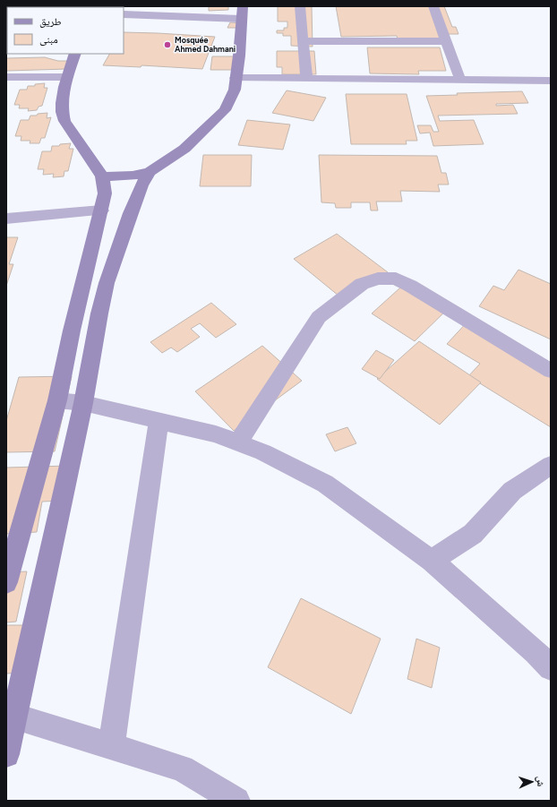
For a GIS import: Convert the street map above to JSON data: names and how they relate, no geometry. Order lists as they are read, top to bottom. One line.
{"places":["Mosquée Ahmed Dahmani"],"legend":["طريق","مبنى"],"north":"right"}
